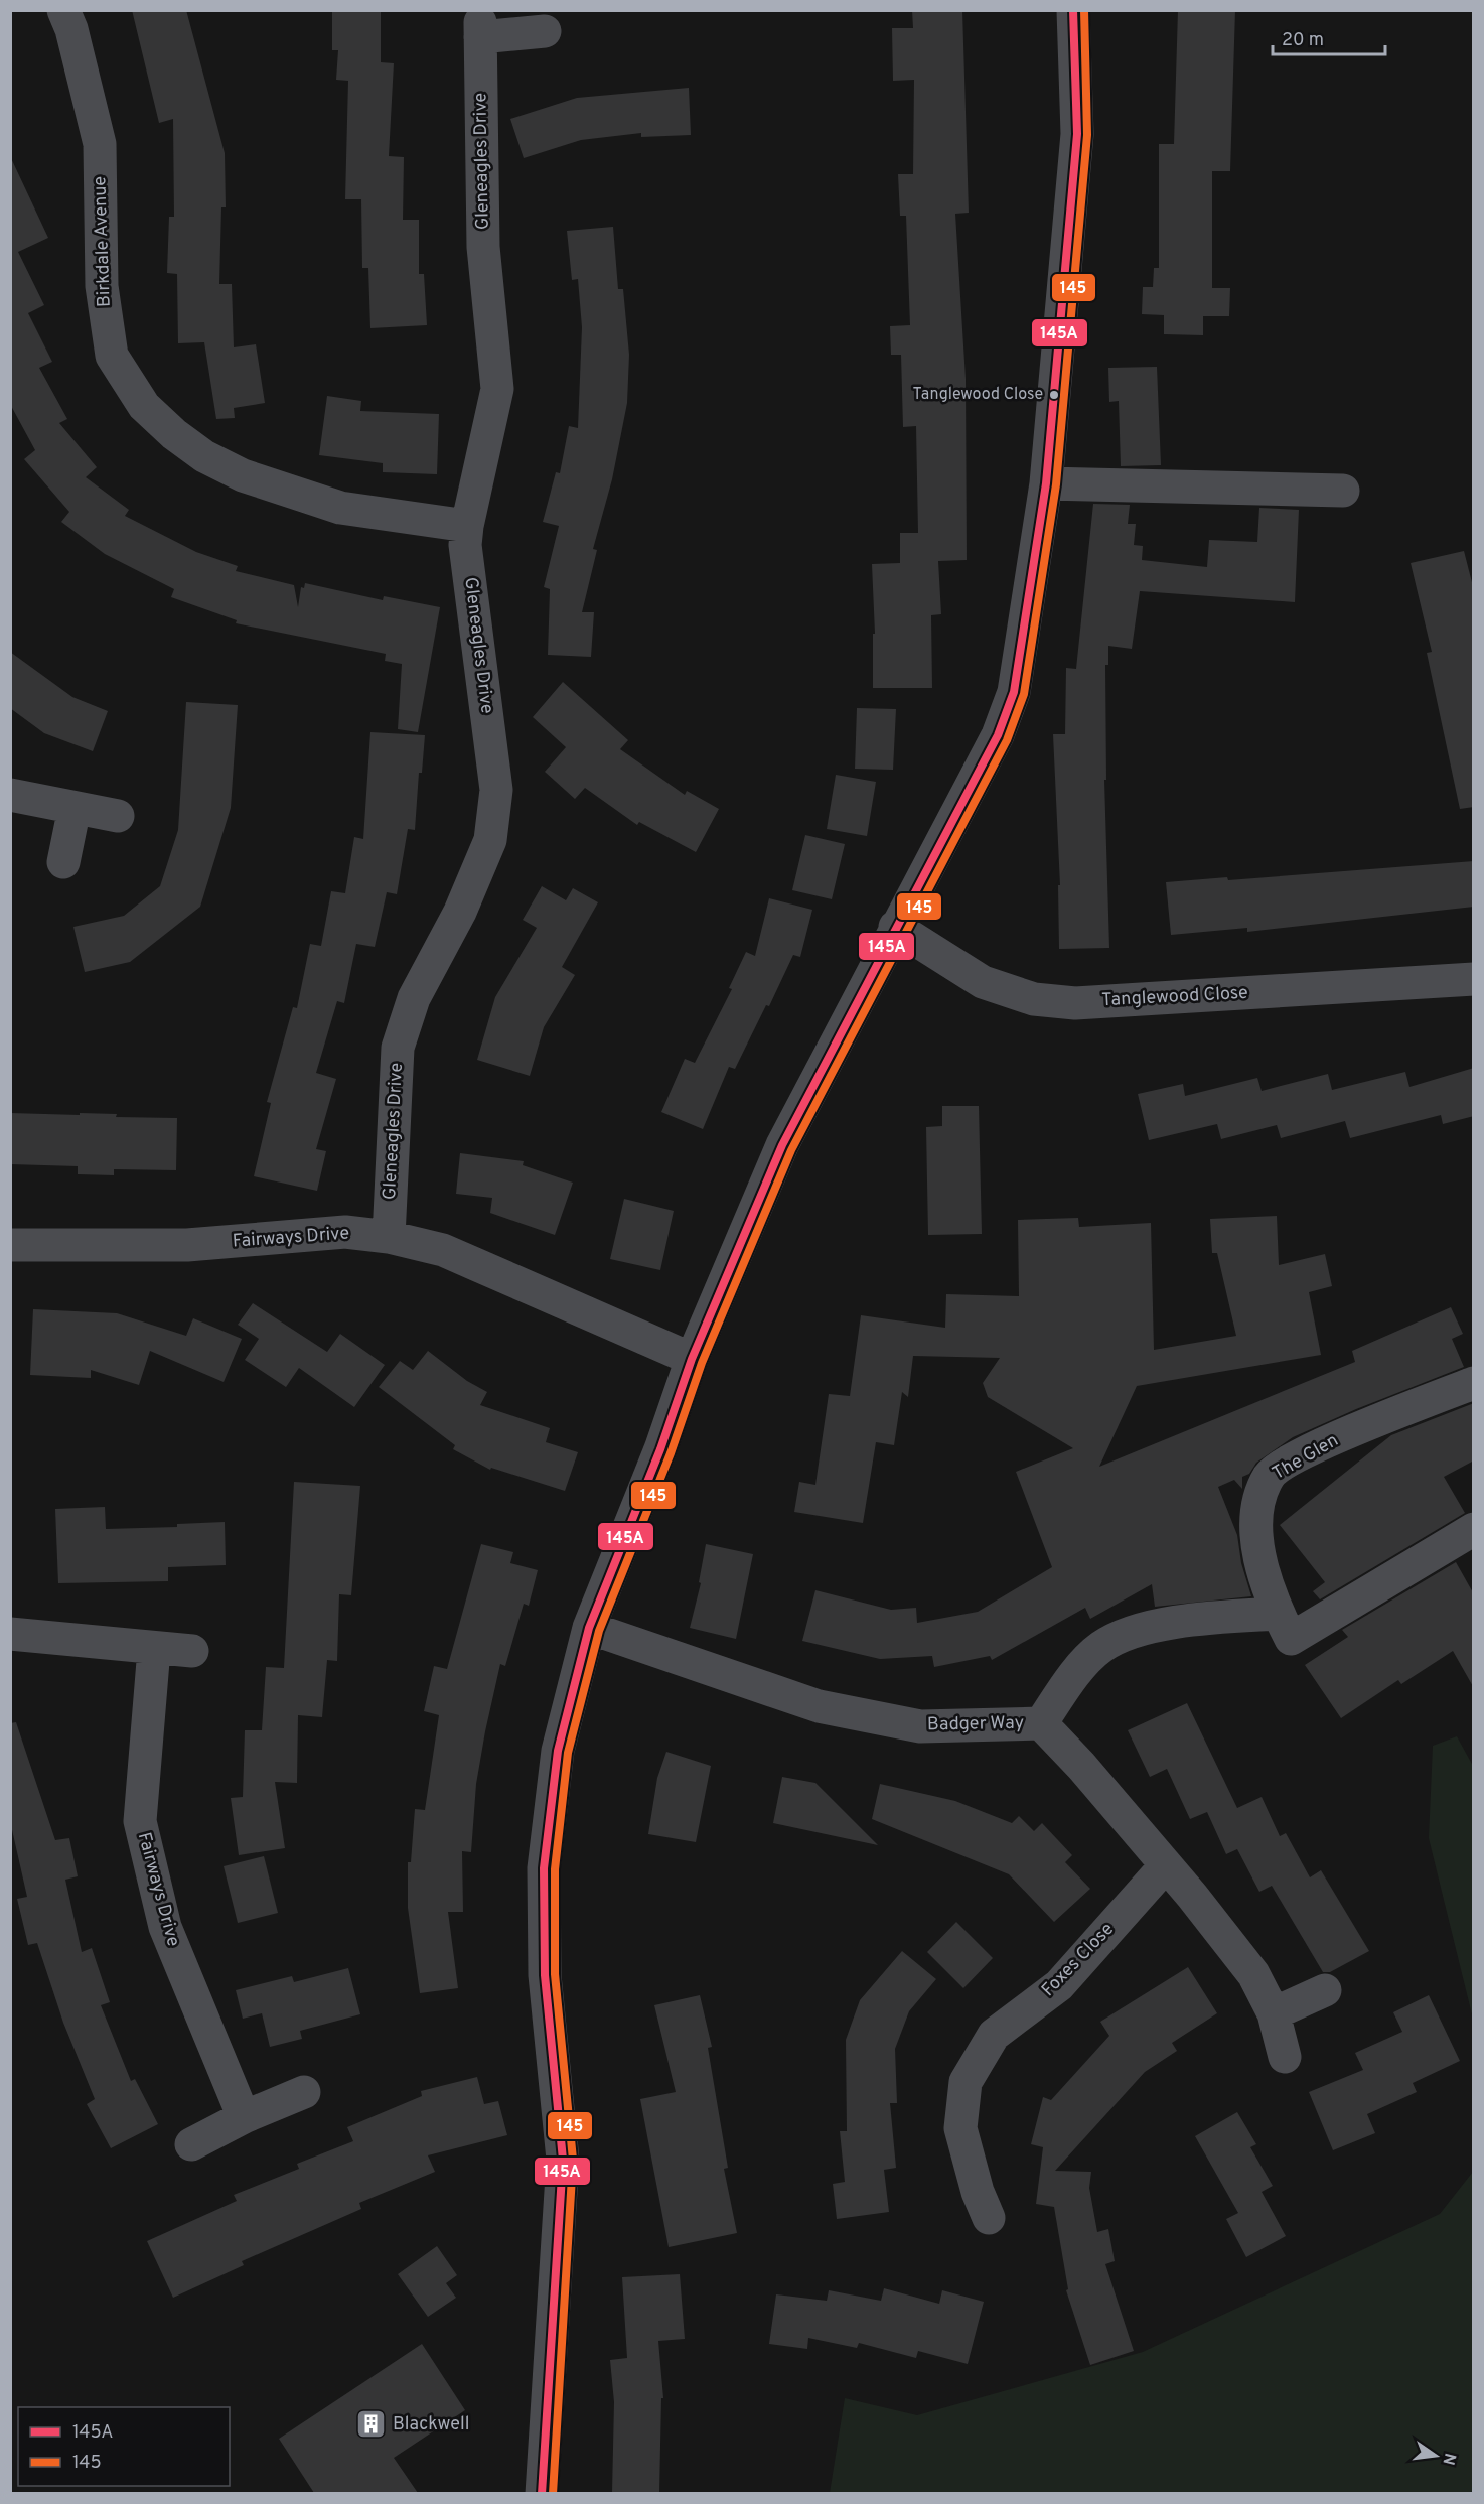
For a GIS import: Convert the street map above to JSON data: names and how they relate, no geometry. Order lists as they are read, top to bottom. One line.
{"streets":{"street":["Gleneagles Drive","Birkdale Avenue","Tanglewood Close","Fairways Drive","The Glen","Badger Way","Foxes Close"]},"crossings":[["Gleneagles Drive","Birkdale Avenue"],["Gleneagles Drive","Fairways Drive"],["Badger Way","Foxes Close"]],"places":{"other":["Tanglewood Close"],"building":["Blackwell"]},"lines":["transit line 145A","transit line 145"],"legend":["145A","145"],"scale_bar":"20 m","north":"right"}
